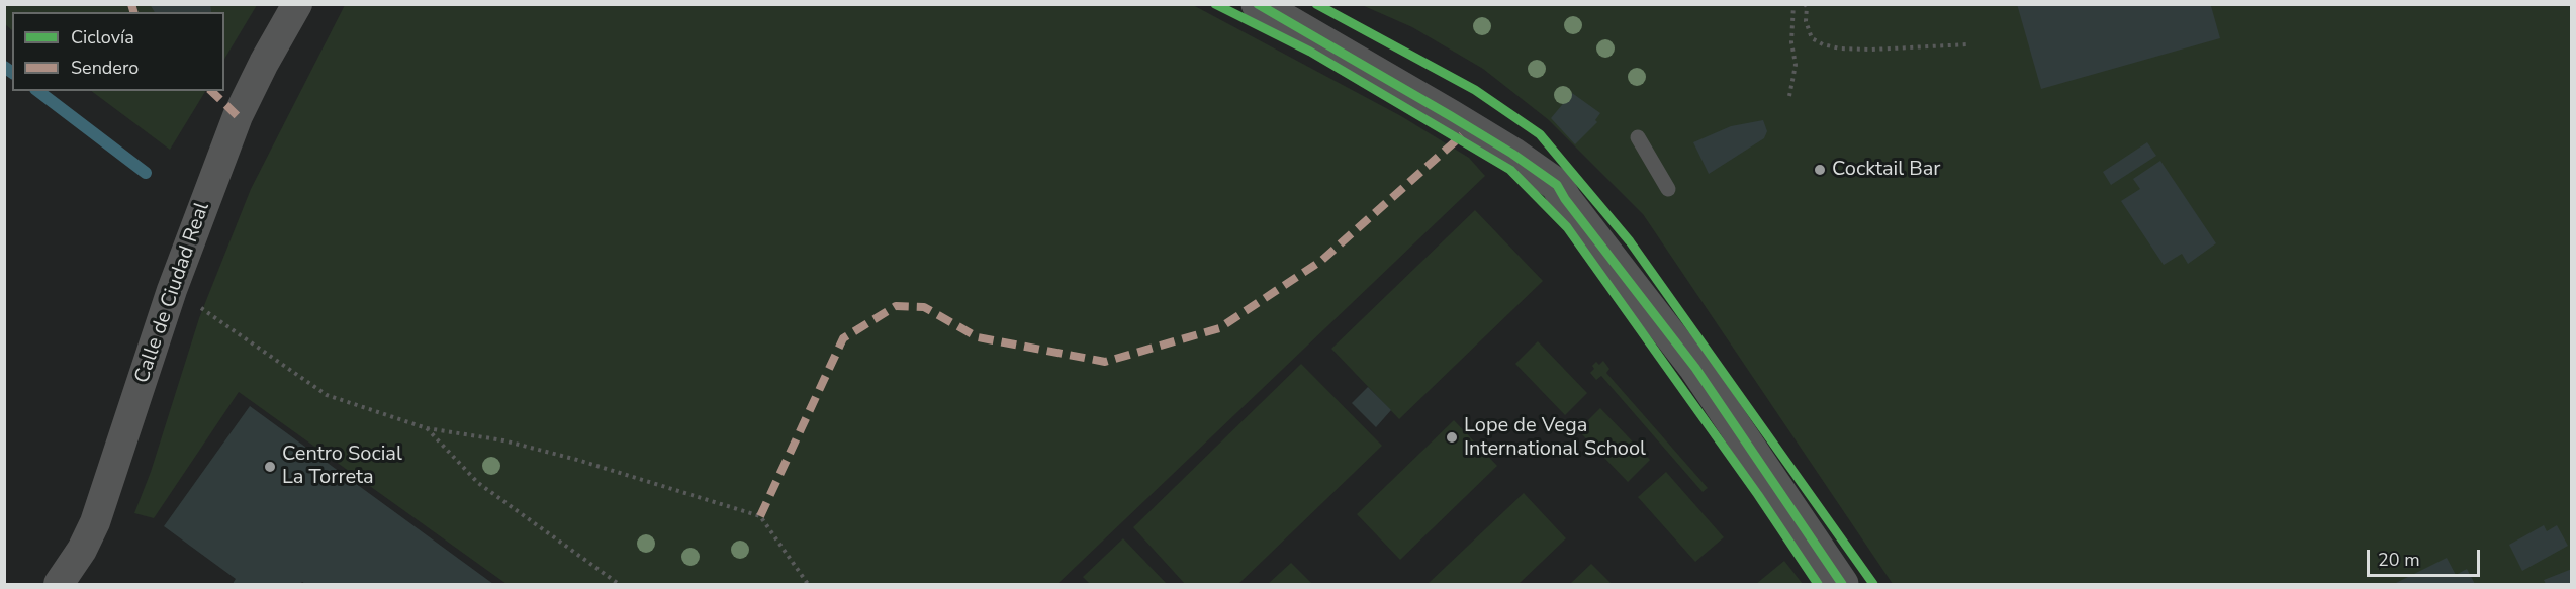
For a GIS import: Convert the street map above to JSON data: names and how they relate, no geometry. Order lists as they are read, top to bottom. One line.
{"streets":{"street":["Calle de Ciudad Real"]},"places":["Cocktail Bar","Lope de Vega International School","Centro Social La Torreta"],"legend":["Ciclovía","Sendero"],"scale_bar":"20 m"}
